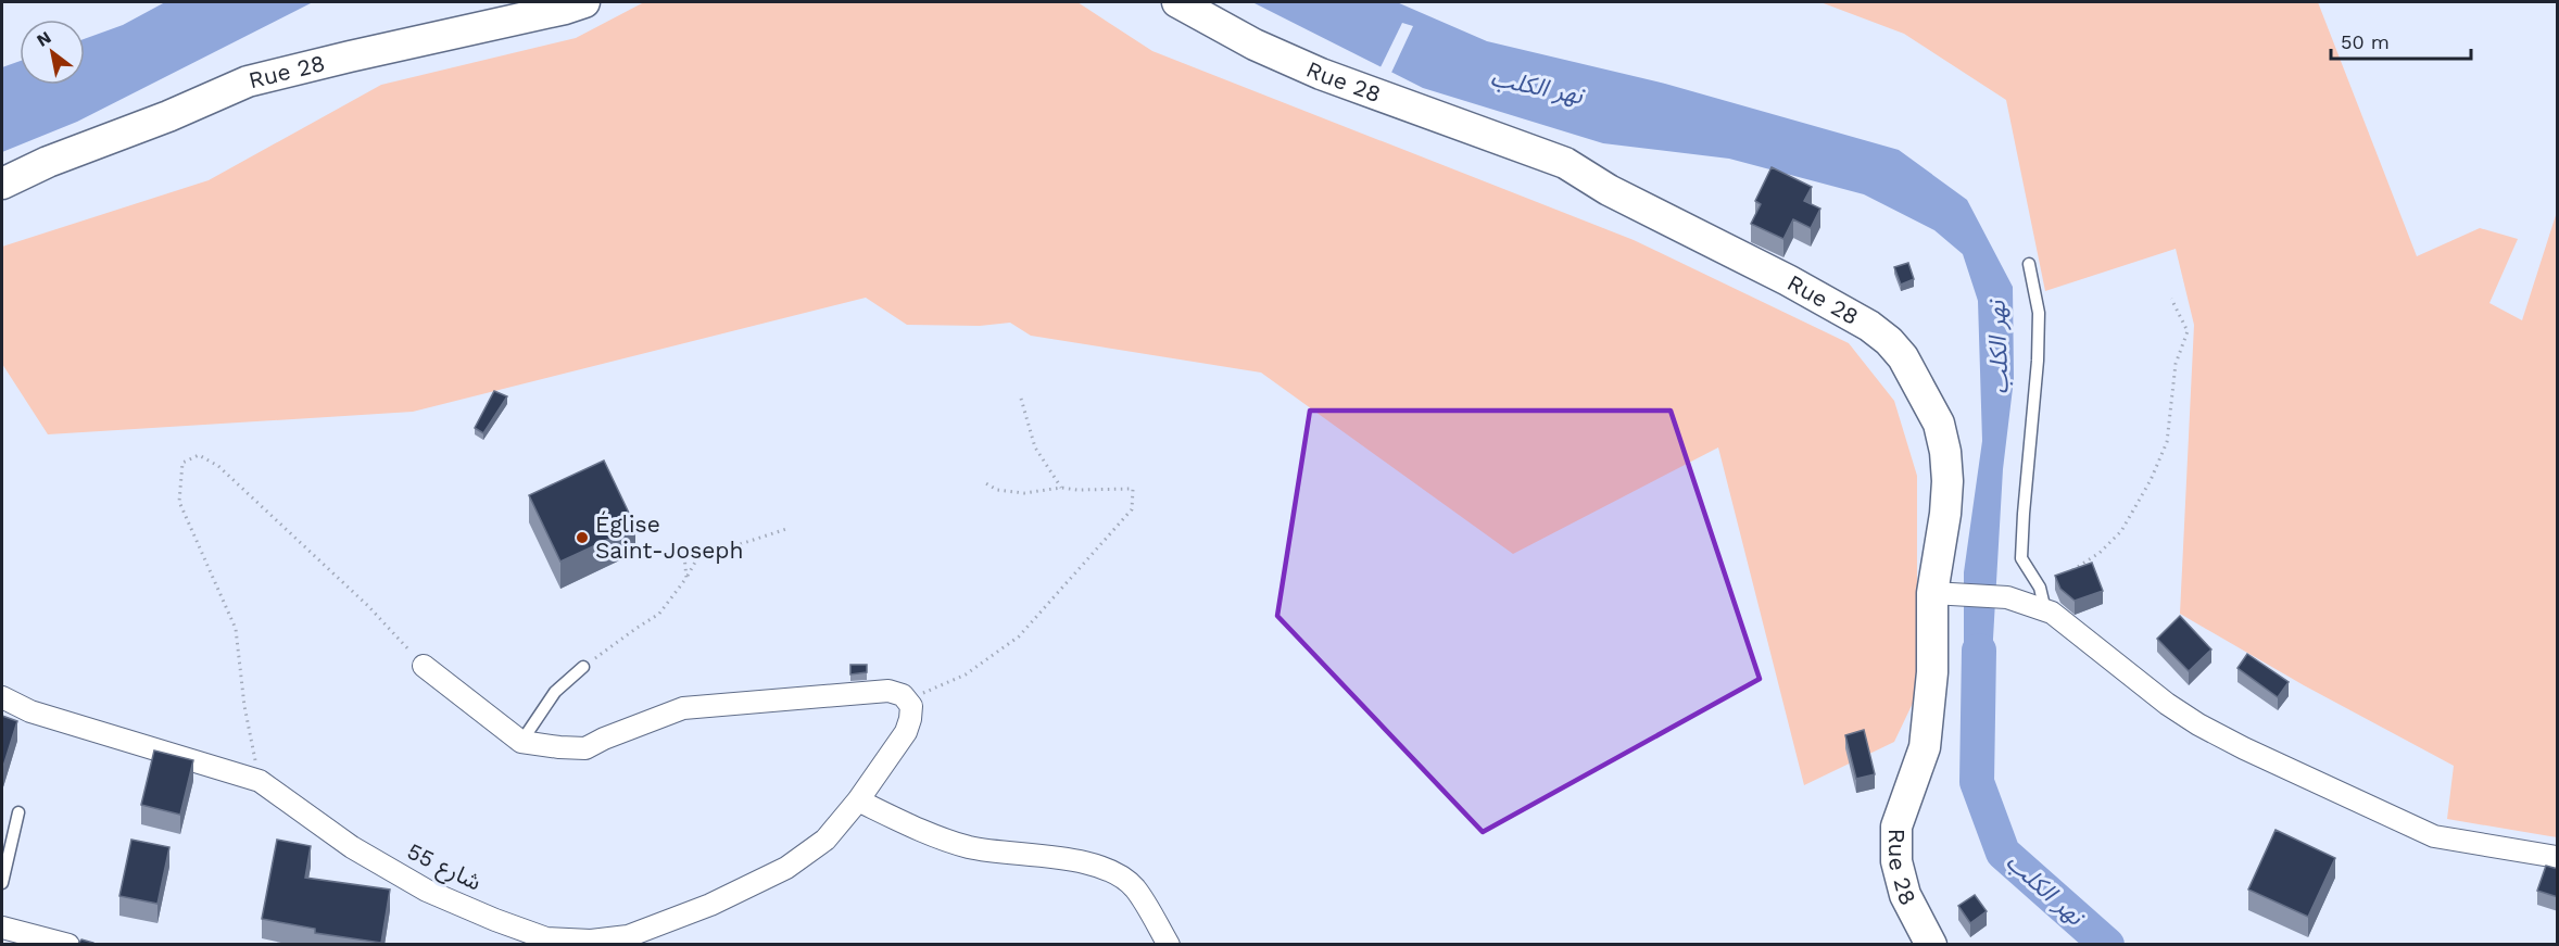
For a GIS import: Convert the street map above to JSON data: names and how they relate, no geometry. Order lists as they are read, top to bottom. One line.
{"streets":{"street":["Rue 28","شارع 55"]},"water":["نهر الكلب"],"places":["Église Saint-Joseph"],"scale_bar":"50 m","north":"top left"}
